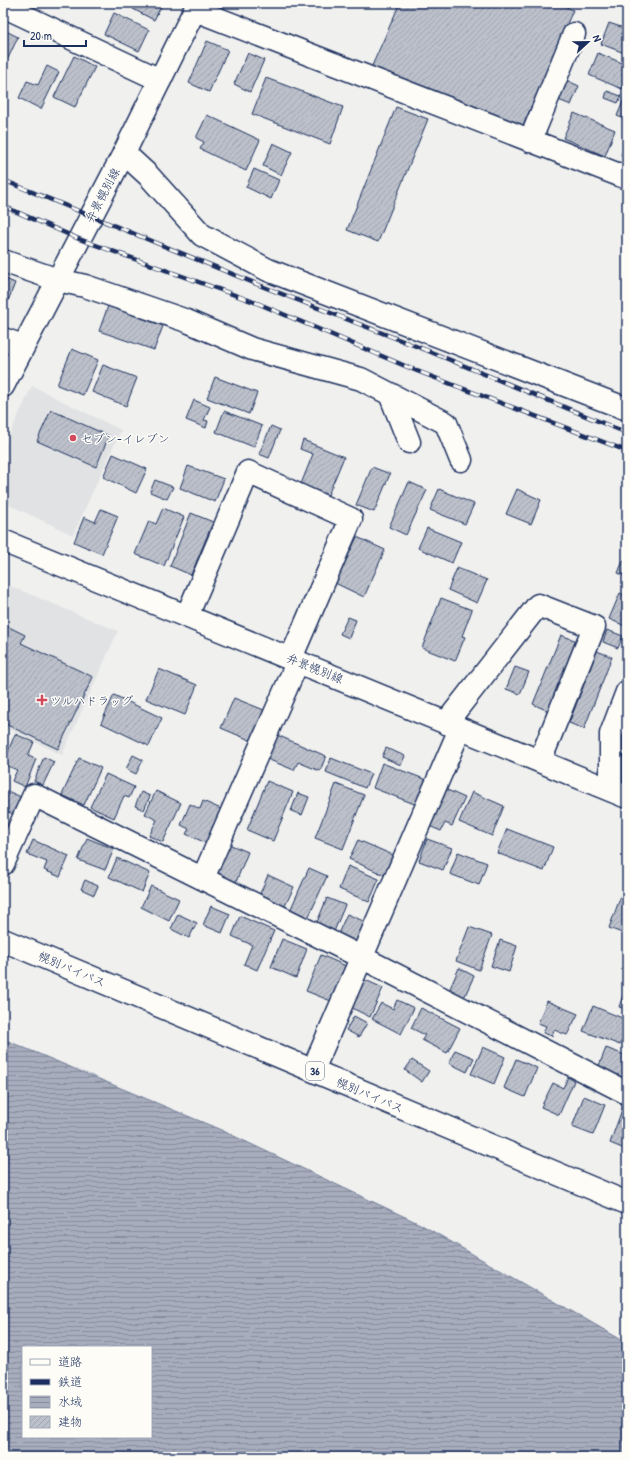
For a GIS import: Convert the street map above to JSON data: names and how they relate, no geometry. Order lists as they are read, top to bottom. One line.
{"streets":{"main road":["弁景幌別線","幌別バイパス","36"]},"places":{"other":["セブン-イレブン"],"health":["ツルハドラッグ"]},"legend":["道路","鉄道","水域","建物"],"scale_bar":"20 m","north":"right"}
